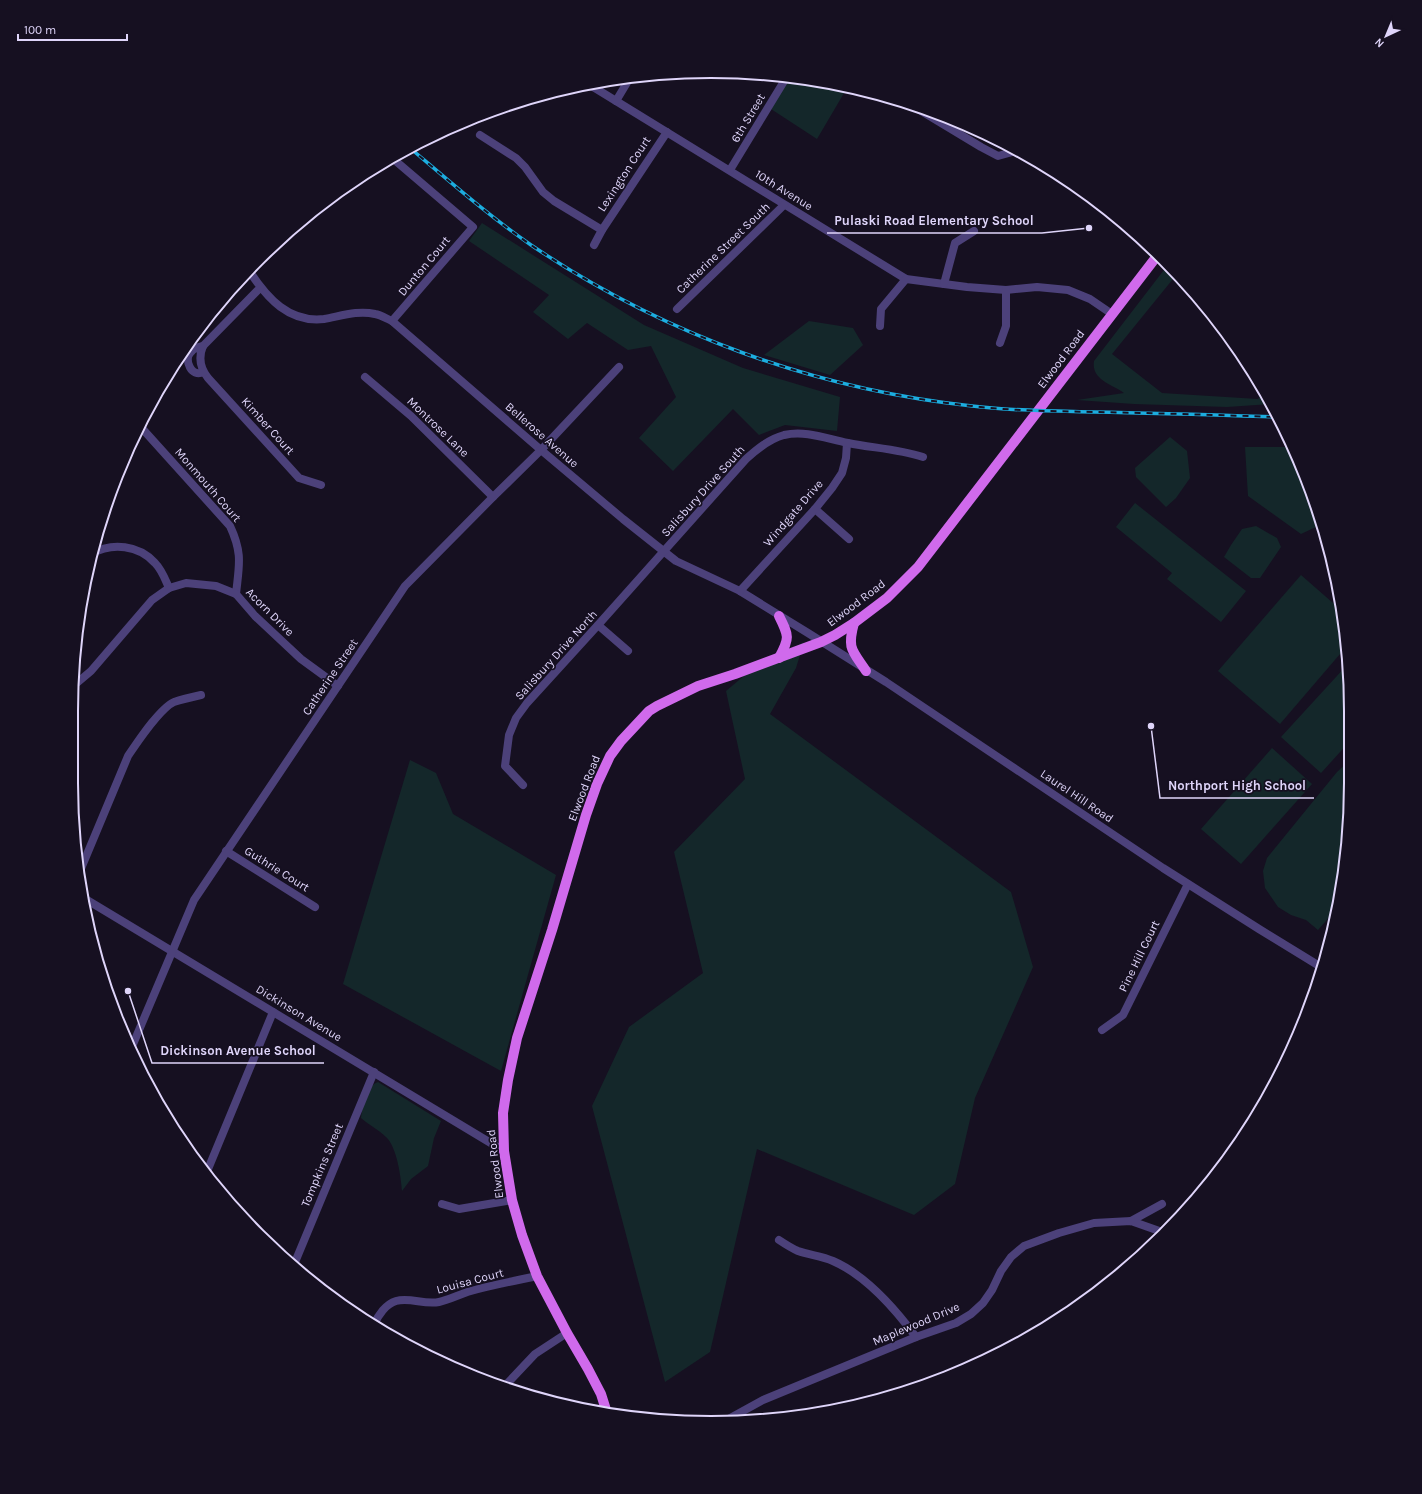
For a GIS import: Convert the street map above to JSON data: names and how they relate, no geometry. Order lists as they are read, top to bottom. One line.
{"streets":{"main road":["Elwood Road"],"street":["6th Street","Lexington Court","10th Avenue","Catherine Street South","Dunton Court","Kimber Court","Montrose Lane","Bellerose Avenue","Monmouth Court","Salisbury Drive South","Windgate Drive","Acorn Drive","Salisbury Drive North","Catherine Street","Laurel Hill Road","Guthrie Court","Pine Hill Court","Dickinson Avenue","Tompkins Street","Louisa Court","Maplewood Drive"]},"crossings":[["6th Street","10th Avenue"],["Lexington Court","10th Avenue"],["10th Avenue","Catherine Street South"],["10th Avenue","Elwood Road"],["Dunton Court","Bellerose Avenue"],["Elwood Road","Bellerose Avenue"],["Elwood Road","Laurel Hill Road"],["Elwood Road","Dickinson Avenue"],["Elwood Road","Louisa Court"],["Kimber Court","Bellerose Avenue"],["Montrose Lane","Catherine Street"],["Bellerose Avenue","Salisbury Drive South"],["Bellerose Avenue","Windgate Drive"],["Bellerose Avenue","Salisbury Drive North"],["Bellerose Avenue","Catherine Street"],["Bellerose Avenue","Laurel Hill Road"],["Monmouth Court","Acorn Drive"],["Salisbury Drive South","Windgate Drive"],["Salisbury Drive South","Salisbury Drive North"],["Acorn Drive","Catherine Street"],["Catherine Street","Guthrie Court"],["Catherine Street","Dickinson Avenue"],["Laurel Hill Road","Pine Hill Court"],["Dickinson Avenue","Tompkins Street"]],"places":["Pulaski Road Elementary School","Northport High School","Dickinson Avenue School"],"scale_bar":"100 m","north":"bottom left"}
